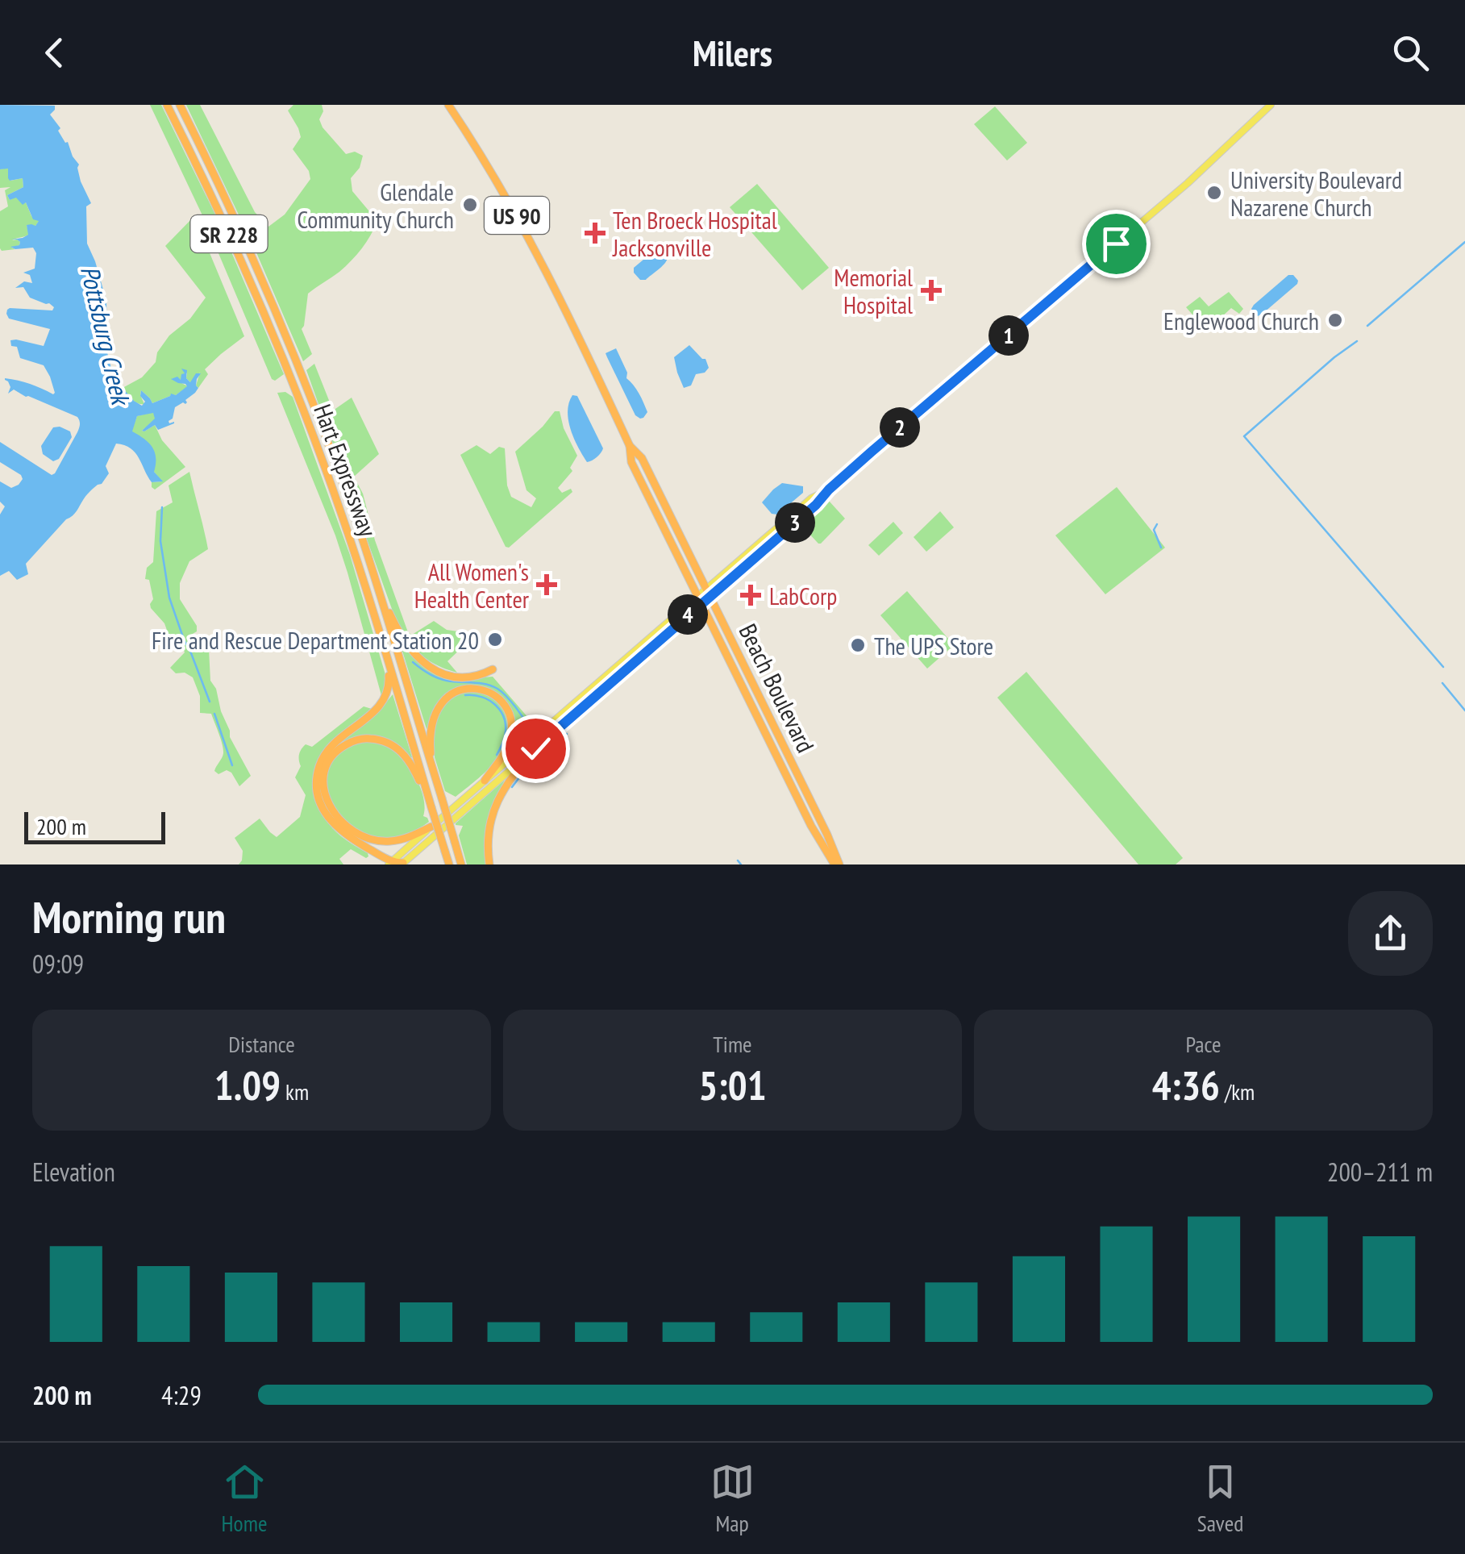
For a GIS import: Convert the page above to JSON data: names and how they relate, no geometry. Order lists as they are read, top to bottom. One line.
{"streets":{"highway":["US 90","SR 228","Hart Expressway","Beach Boulevard"]},"water":["Pottsburg Creek"],"places":{"other":["University Boulevard Nazarene Church","Glendale Community Church","Englewood Church","Fire and Rescue Department Station 20","The UPS Store"],"health":["Ten Broeck Hospital Jacksonville","Memorial Hospital","All Women's Health Center","LabCorp"]},"scale_bar":"200 m","page":{"header":"Milers","pins":["1","2","3","4"],"scale":"200 m","heading":["Morning run","09:09"],"stats":[["Distance","1.09 km"],["Time","5:01"],["Pace","4:36 /km"]],"chart":["Elevation","200–211 m"],"list":[{"name":"200 m","note":"4:29"}],"tabs":["Home","Map","Saved"]}}
